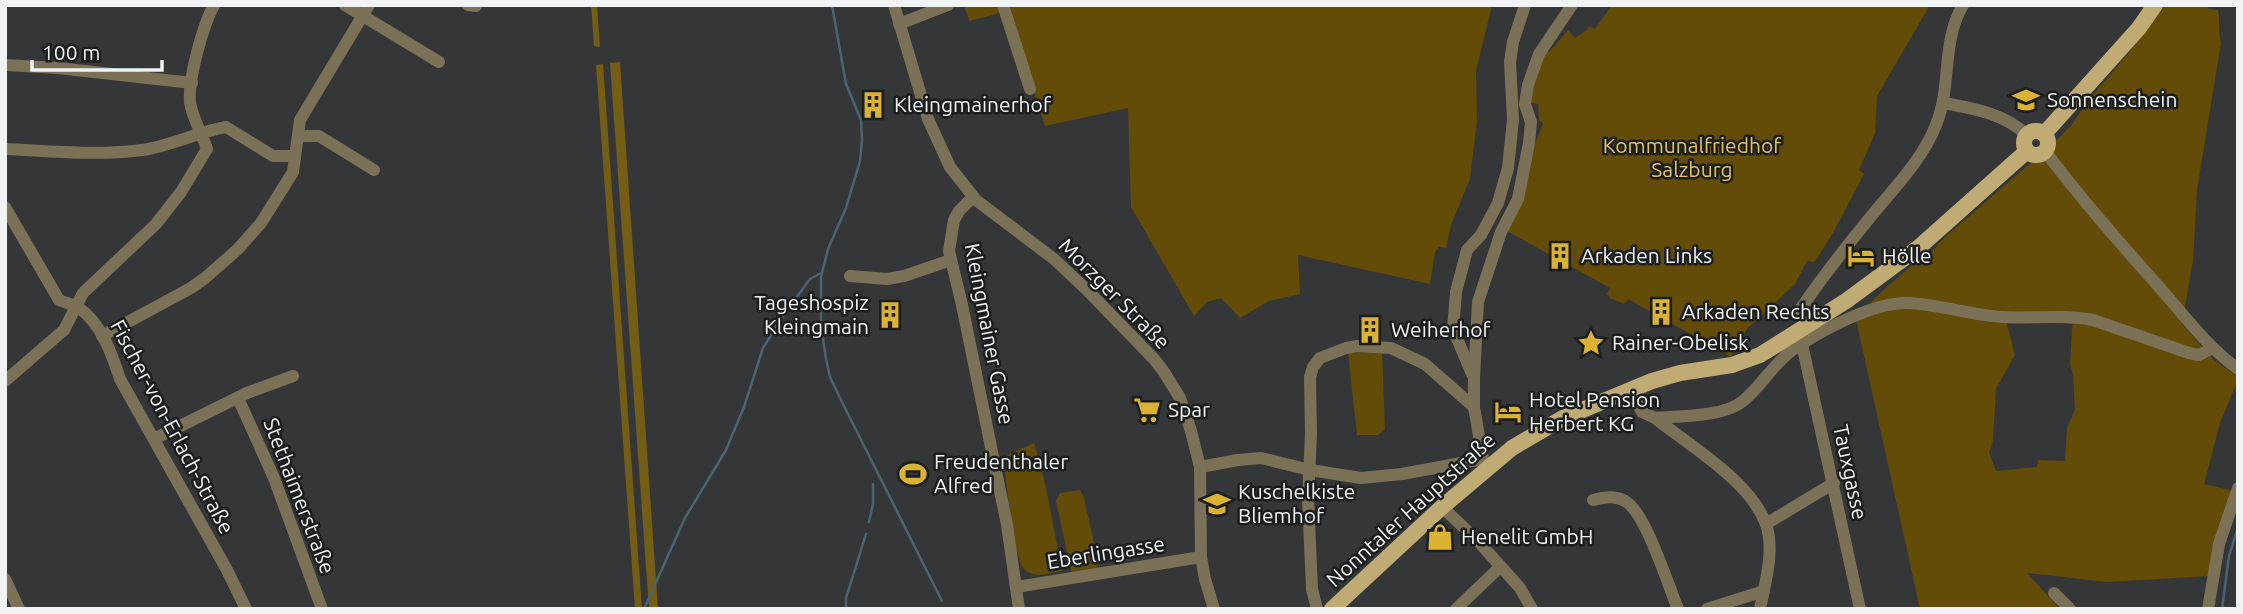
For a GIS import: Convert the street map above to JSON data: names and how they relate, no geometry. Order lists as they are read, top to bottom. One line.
{"streets":{"main road":["Nonntaler Hauptstraße"],"street":["Morzger Straße","Kleingmainer Gasse","Fischer-von-Erlach-Straße","Tauxgasse","Stethaimerstraße","Eberlingasse"]},"crossings":[["Morzger Straße","Kleingmainer Gasse"],["Morzger Straße","Eberlingasse"],["Kleingmainer Gasse","Eberlingasse"]],"parks":["Kommunalfriedhof Salzburg"],"places":{"school or university":["Sonnenschein","Kuschelkiste Bliemhof"],"building":["Kleingmainerhof","Arkaden Links","Arkaden Rechts","Tageshospiz Kleingmain","Weiherhof"],"hotel":["Hölle","Hotel Pension Herbert KG"],"place":["Rainer-Obelisk"],"supermarket":["Spar"],"sports":["Freudenthaler Alfred"],"shop":["Henelit GmbH"]},"scale_bar":"100 m"}
